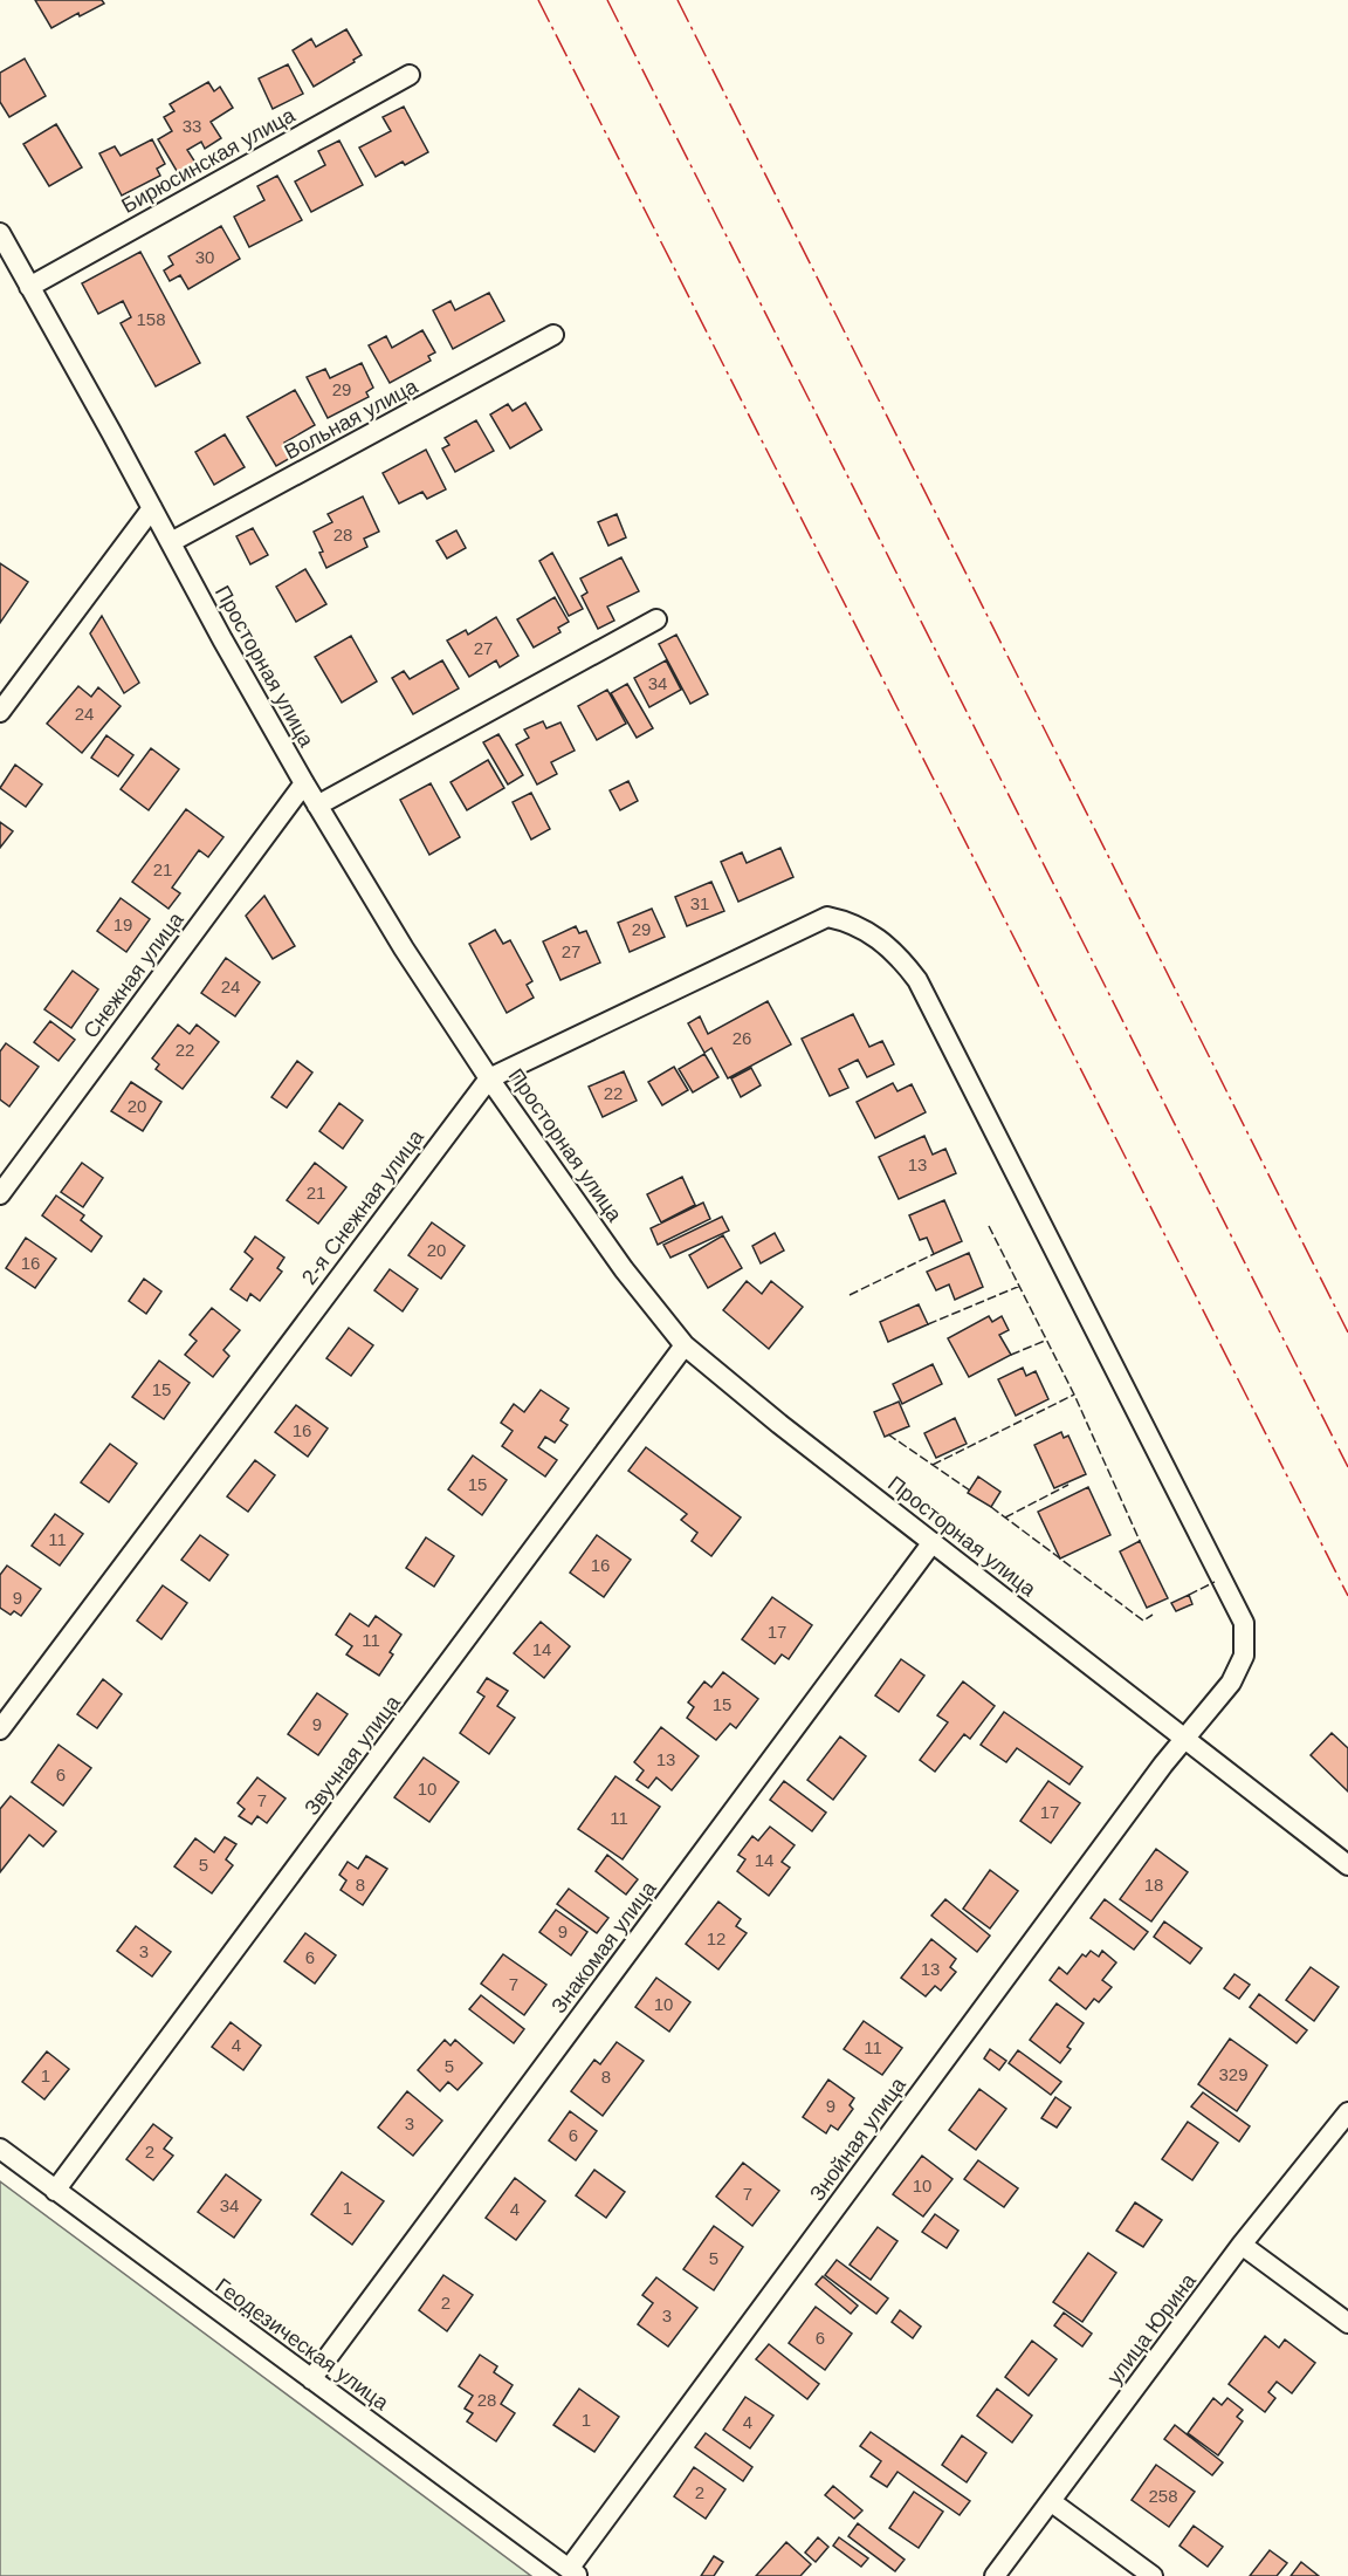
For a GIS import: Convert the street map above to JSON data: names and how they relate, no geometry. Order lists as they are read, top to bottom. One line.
{"streets":{"street":["Бирюсинская улица","Вольная улица","Просторная улица","Снежная улица","2-я Снежная улица","Звучная улица","Знакомая улица","Знойная улица","улица Юрина","Геодезическая улица"]},"crossings":[["Бирюсинская улица","Просторная улица"],["Вольная улица","Просторная улица"],["Просторная улица","Снежная улица"],["Просторная улица","2-я Снежная улица"],["Просторная улица","Звучная улица"],["Просторная улица","Знакомая улица"],["Просторная улица","Знойная улица"],["2-я Снежная улица","Знойная улица"],["Звучная улица","Геодезическая улица"],["Знакомая улица","Геодезическая улица"],["Знойная улица","Геодезическая улица"]],"house_numbers":["33","30","158","29","28","27","34","24","21","31","19","29","27","24","26","22","22","20","13","21","20","16","15","16","15","11","16","9","17","11","14","15","9","13","6","10","7","17","11","14","5","8","18","9","12","3","6","13","7","10","4","11","5","329","1","8","9","3","6","2","10","7","34","1","4","5","2","3","6","28","1","4","2","258"]}
